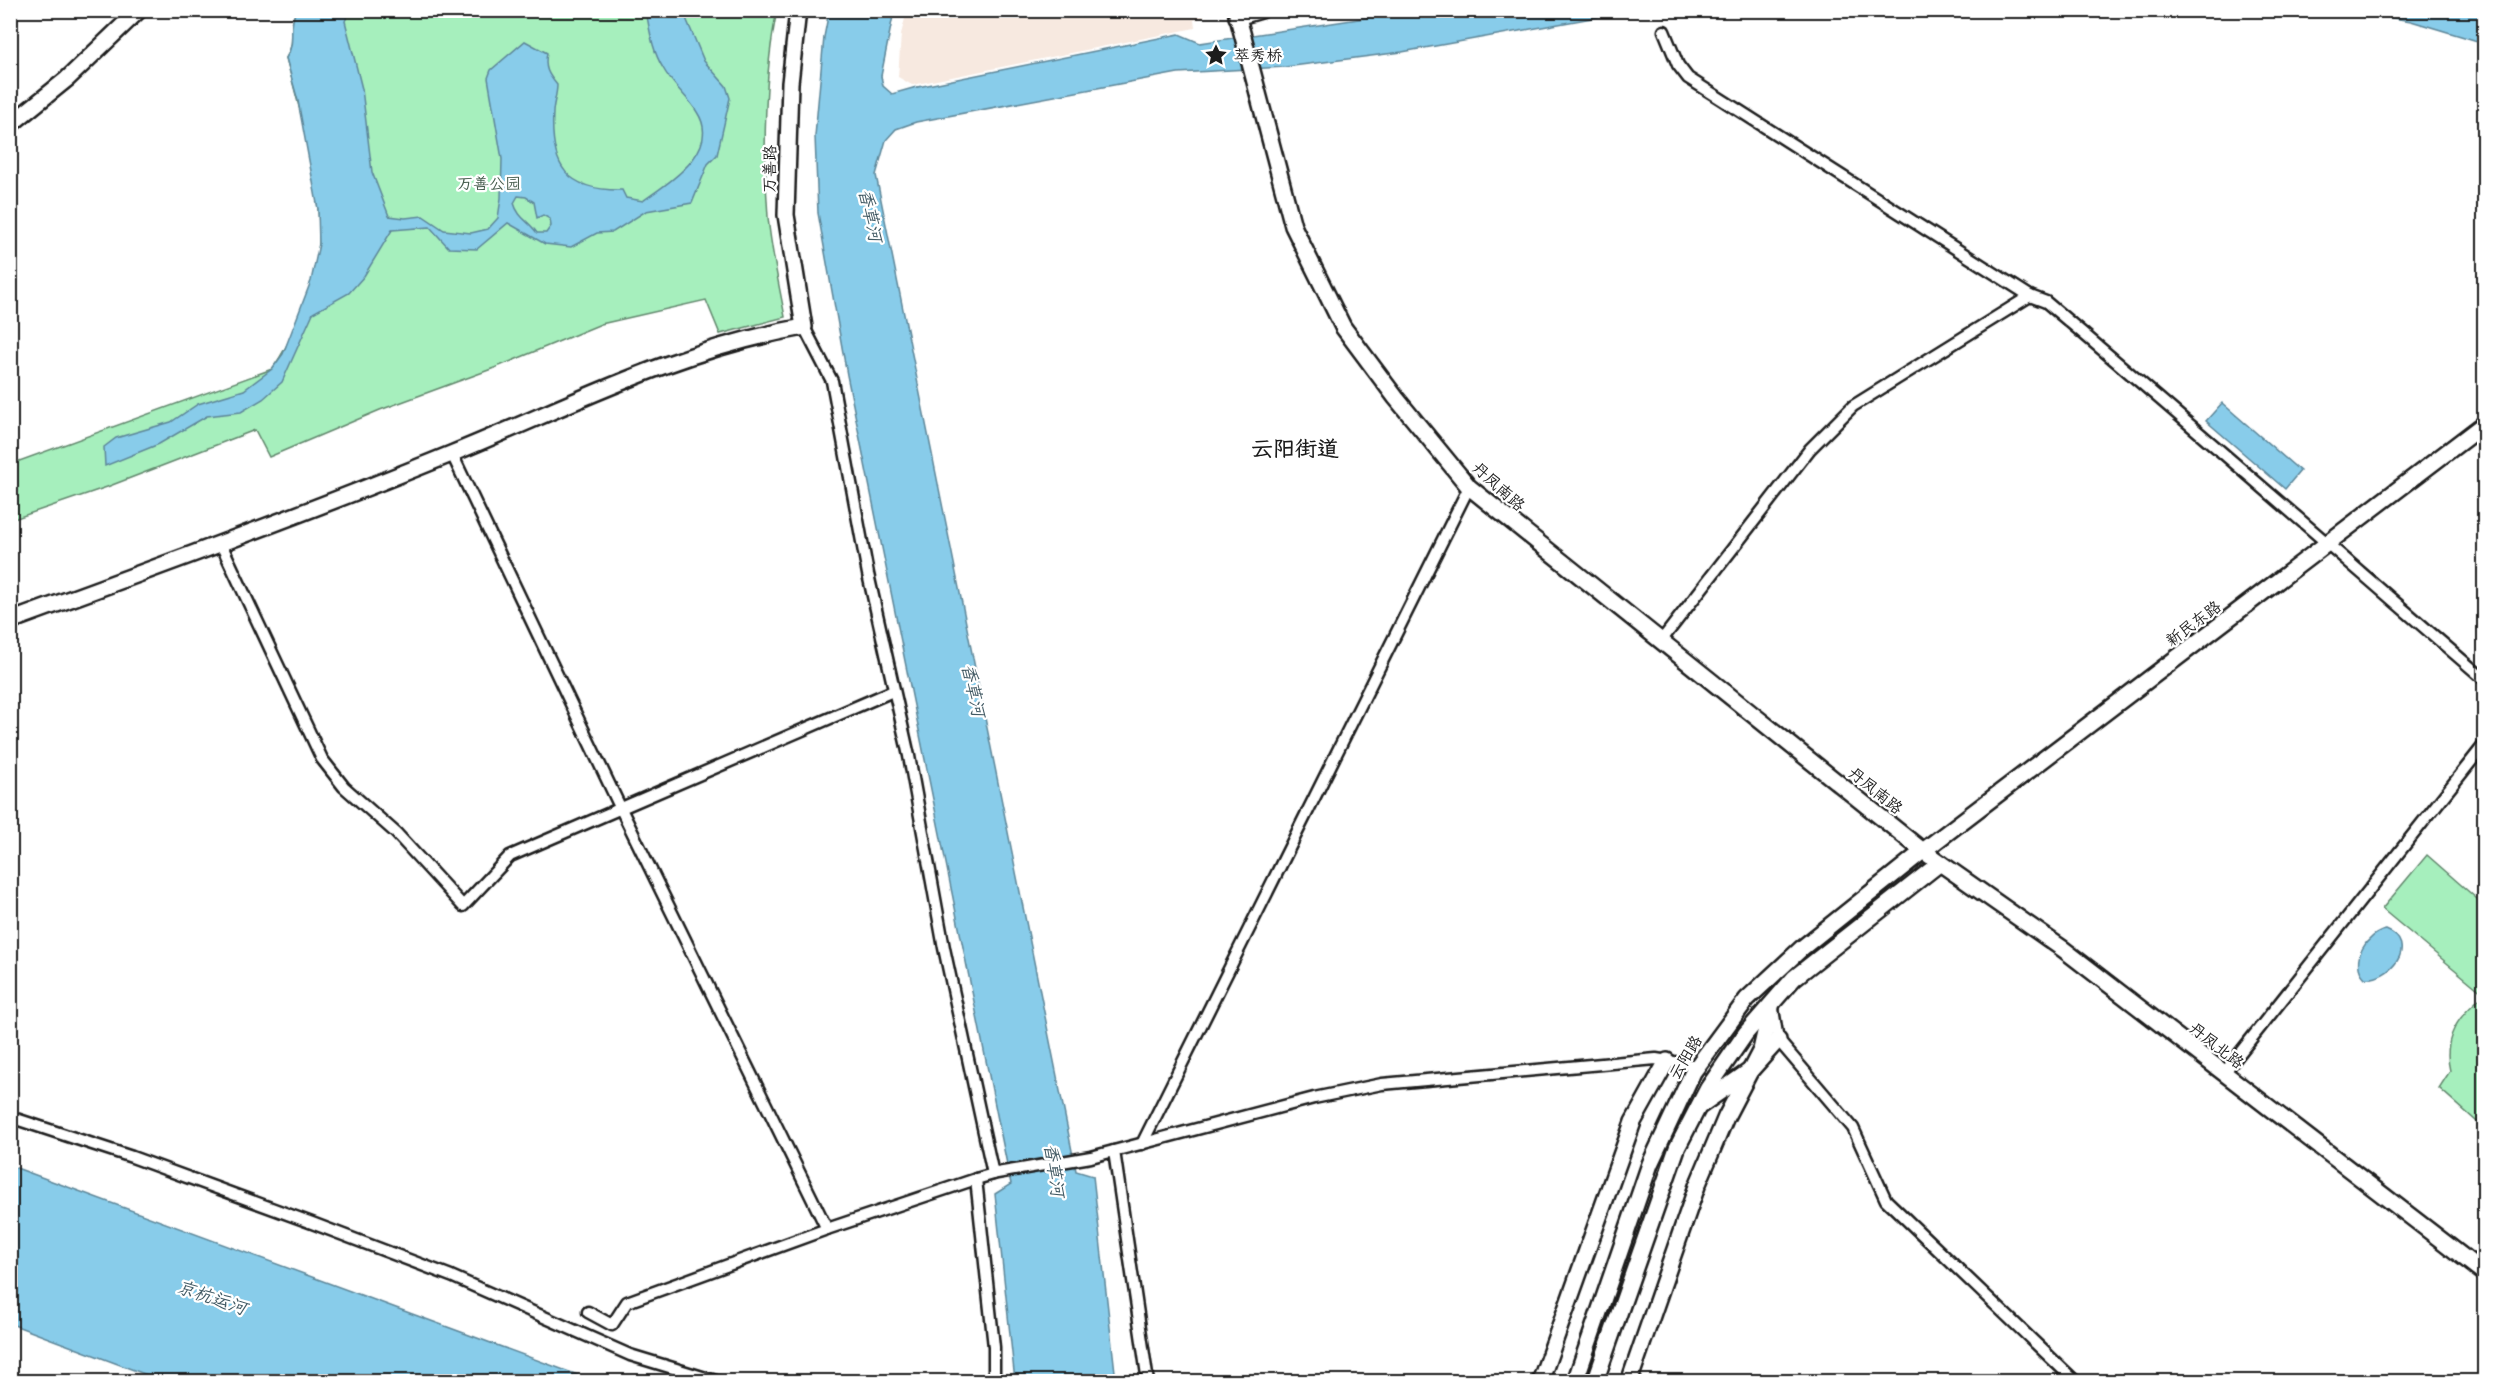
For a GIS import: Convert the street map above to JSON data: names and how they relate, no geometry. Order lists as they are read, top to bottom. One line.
{"streets":{"street":["万善路","丹凤南路","新民东路","丹凤北路","云阳路"]},"crossings":[["丹凤南路","新民东路"],["丹凤南路","丹凤北路"],["丹凤南路","云阳路"],["新民东路","丹凤北路"],["新民东路","云阳路"],["丹凤北路","云阳路"]],"districts":["云阳街道"],"water":["香草河","京杭运河"],"parks":["万善公园"],"places":{"place":["萃秀桥"]}}
